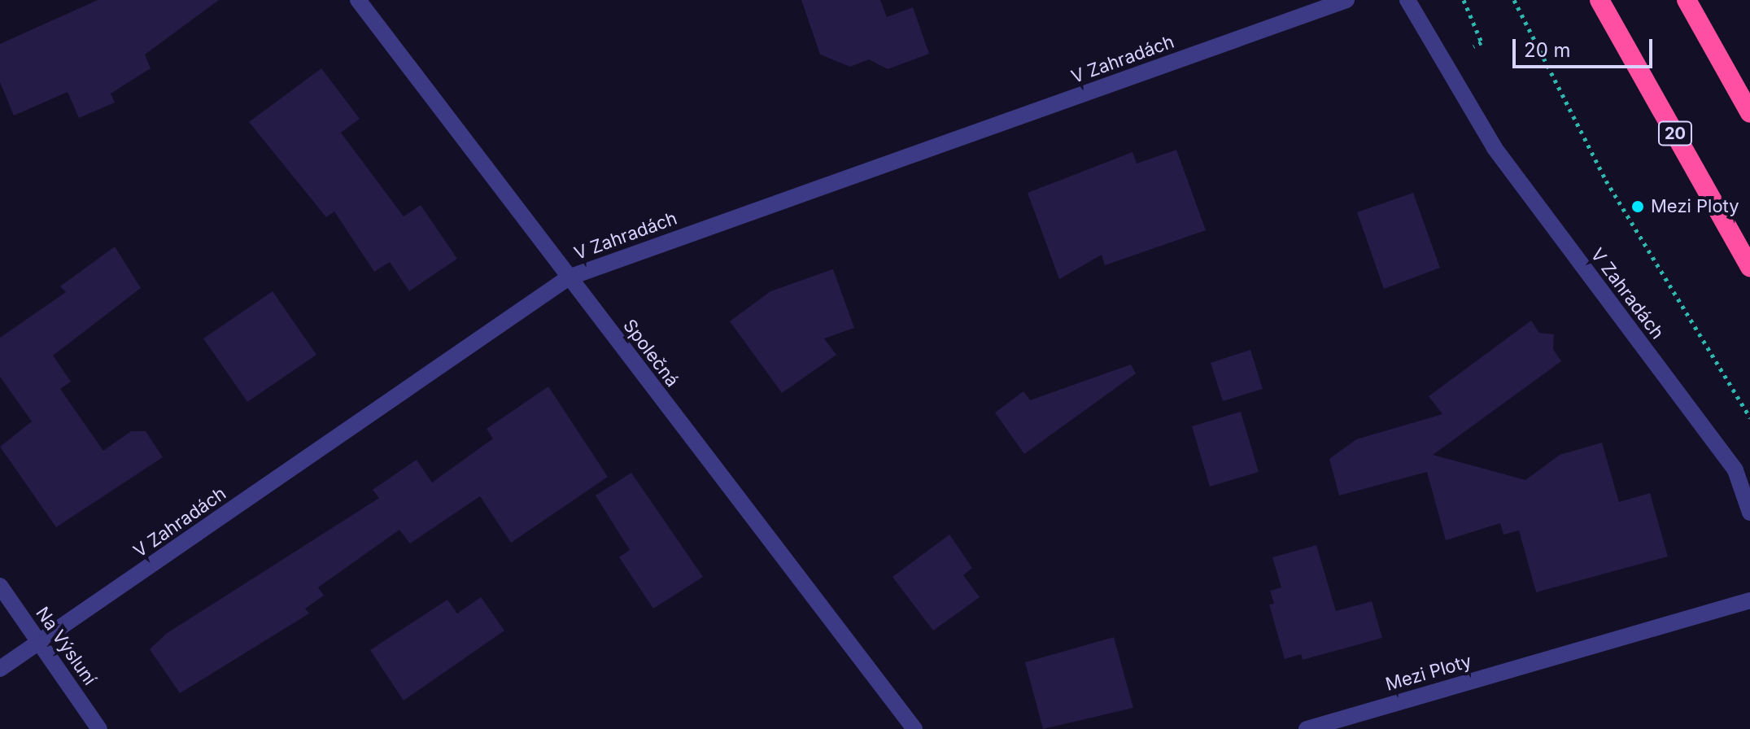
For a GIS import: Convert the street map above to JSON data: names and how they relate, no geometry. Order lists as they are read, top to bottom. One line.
{"streets":{"highway":["20"],"street":["V Zahradách","Společná","Na Výsluní","Mezi Ploty"]},"crossings":[["V Zahradách","Společná"],["V Zahradách","Na Výsluní"]],"places":["Mezi Ploty"],"scale_bar":"20 m"}
